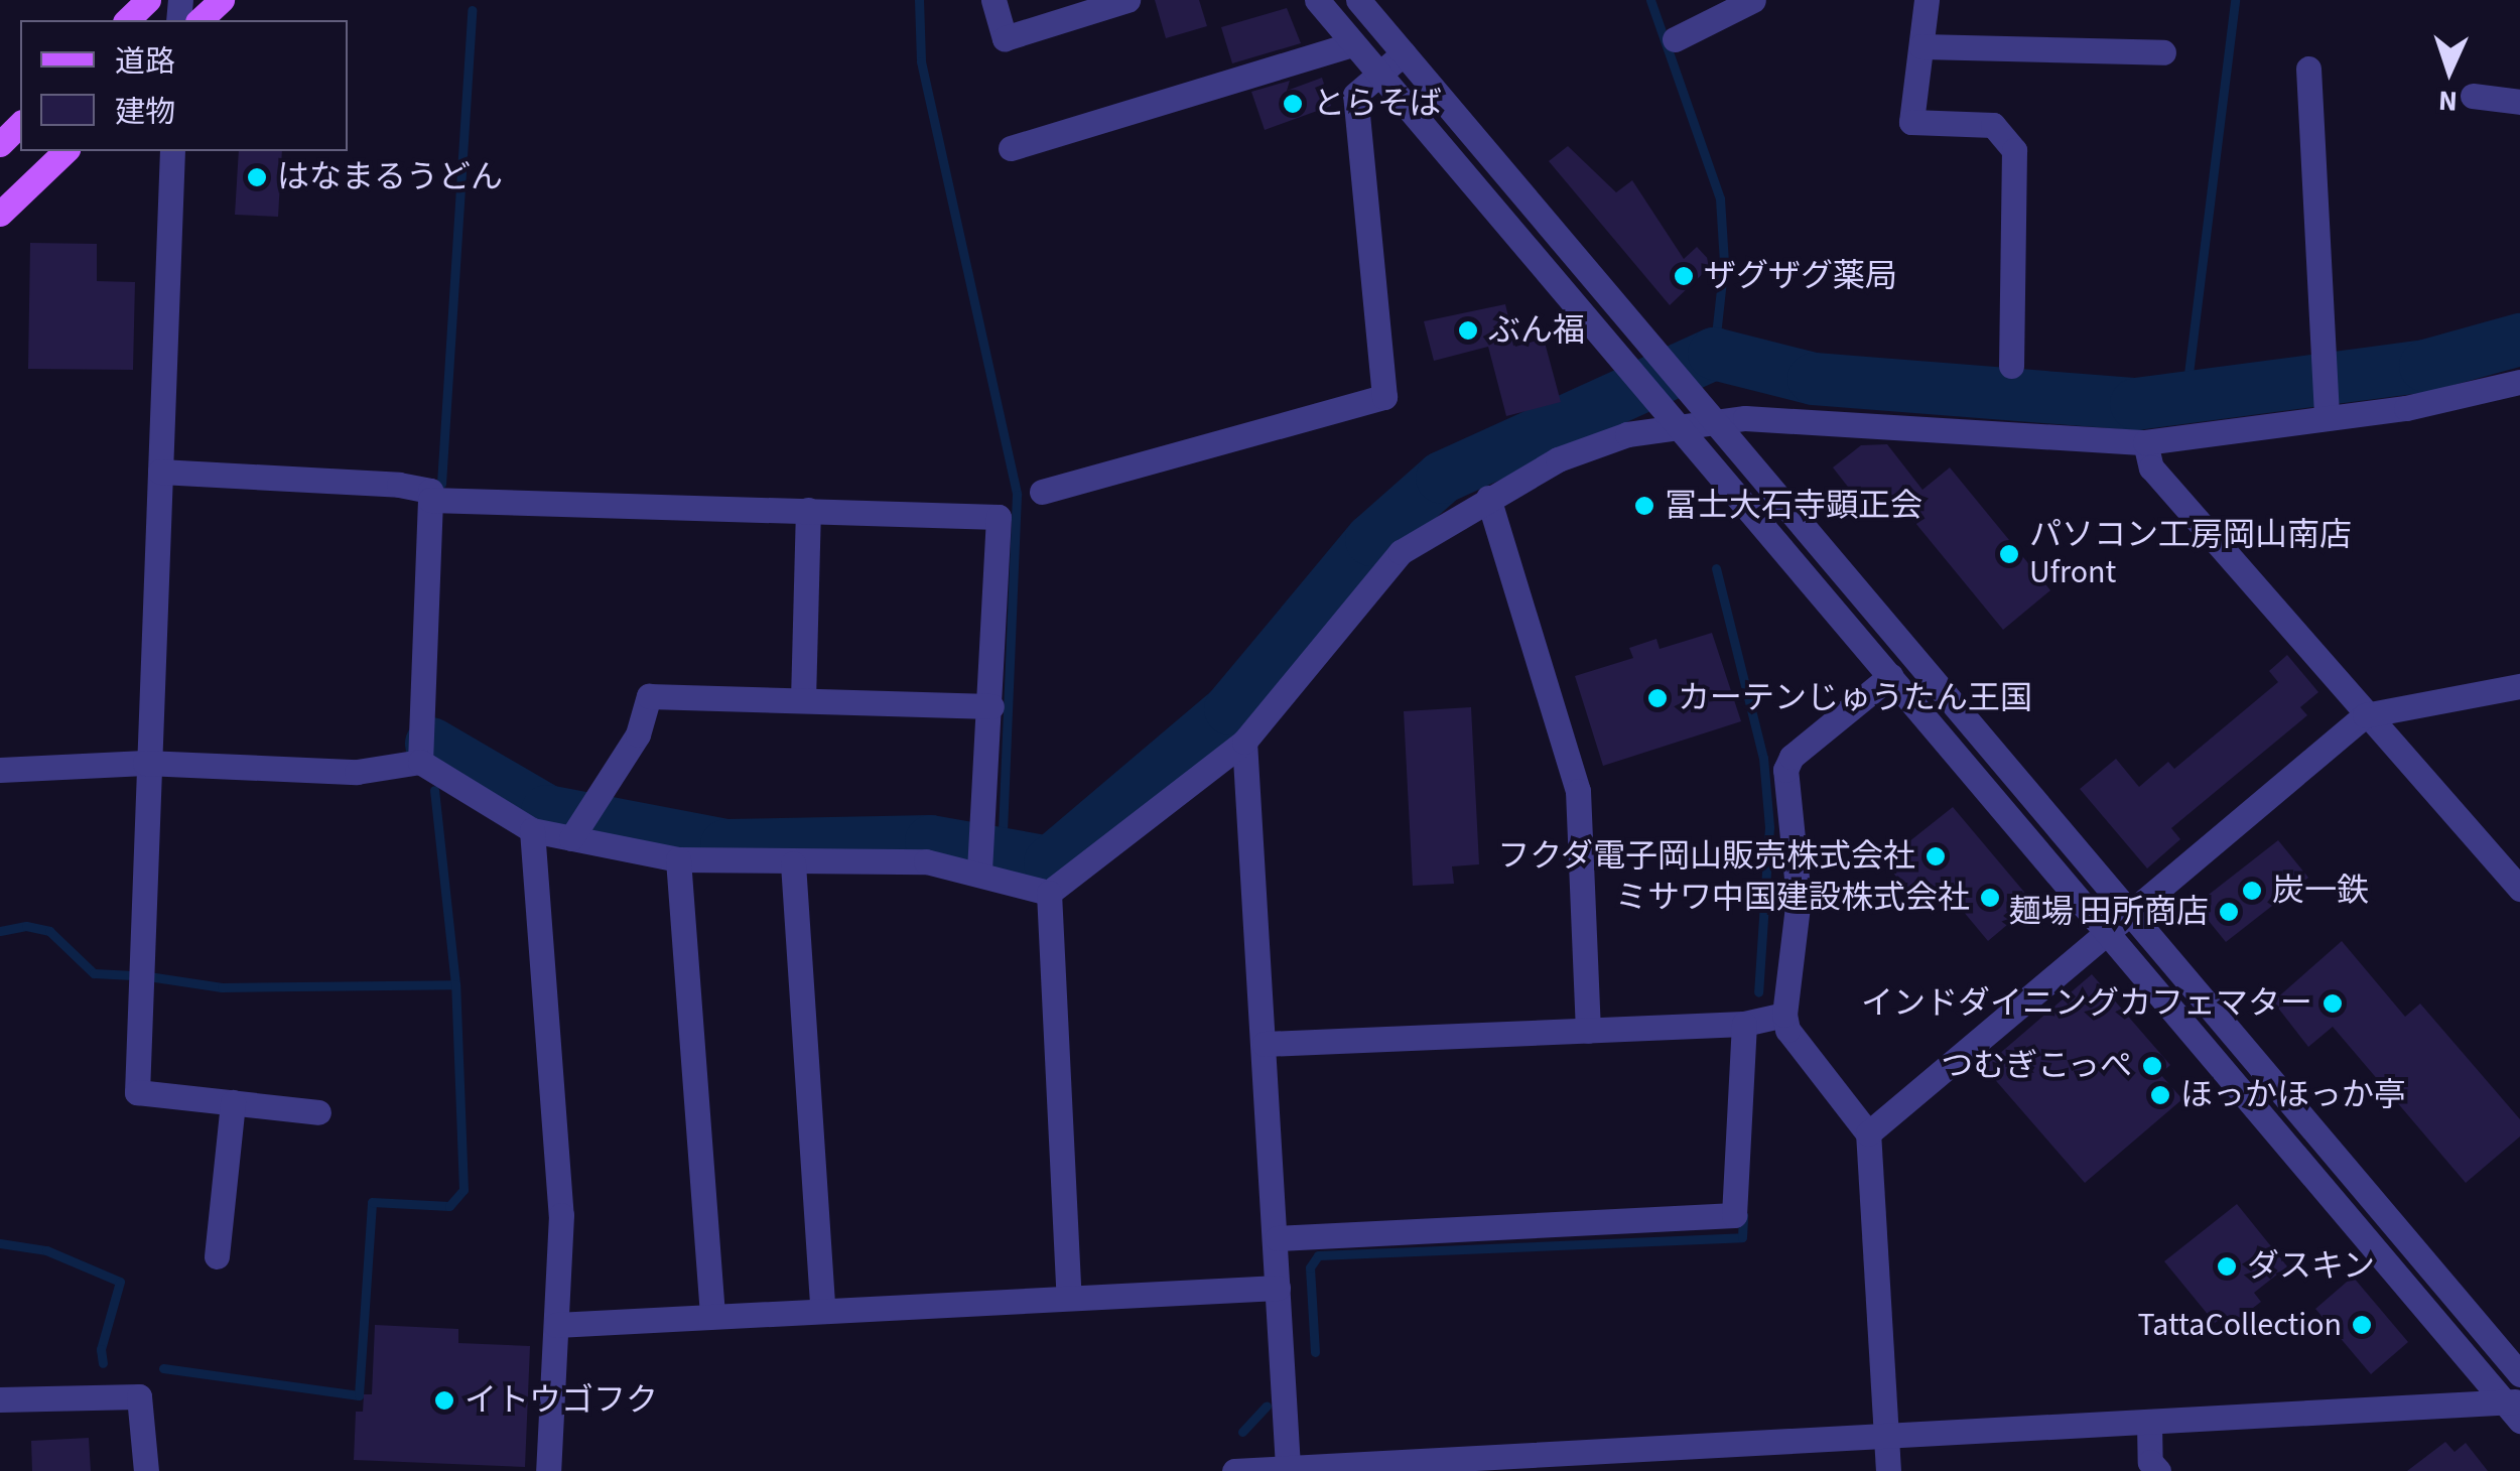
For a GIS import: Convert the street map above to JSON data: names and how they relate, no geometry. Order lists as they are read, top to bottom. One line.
{"places":["とらそば","はなまるうどん","ザグザグ薬局","ぶん福","冨士大石寺顕正会","パソコン工房岡山南店 Ufront","カーテンじゅうたん王国","フクダ電子岡山販売株式会社","炭一鉄","ミサワ中国建設株式会社","麺場 田所商店","インドダイニングカフェマター","つむぎこっぺ","ほっかほっか亭","ダスキン","TattaCollection","イトウゴフク"],"legend":["道路","建物"],"north":"bottom"}
